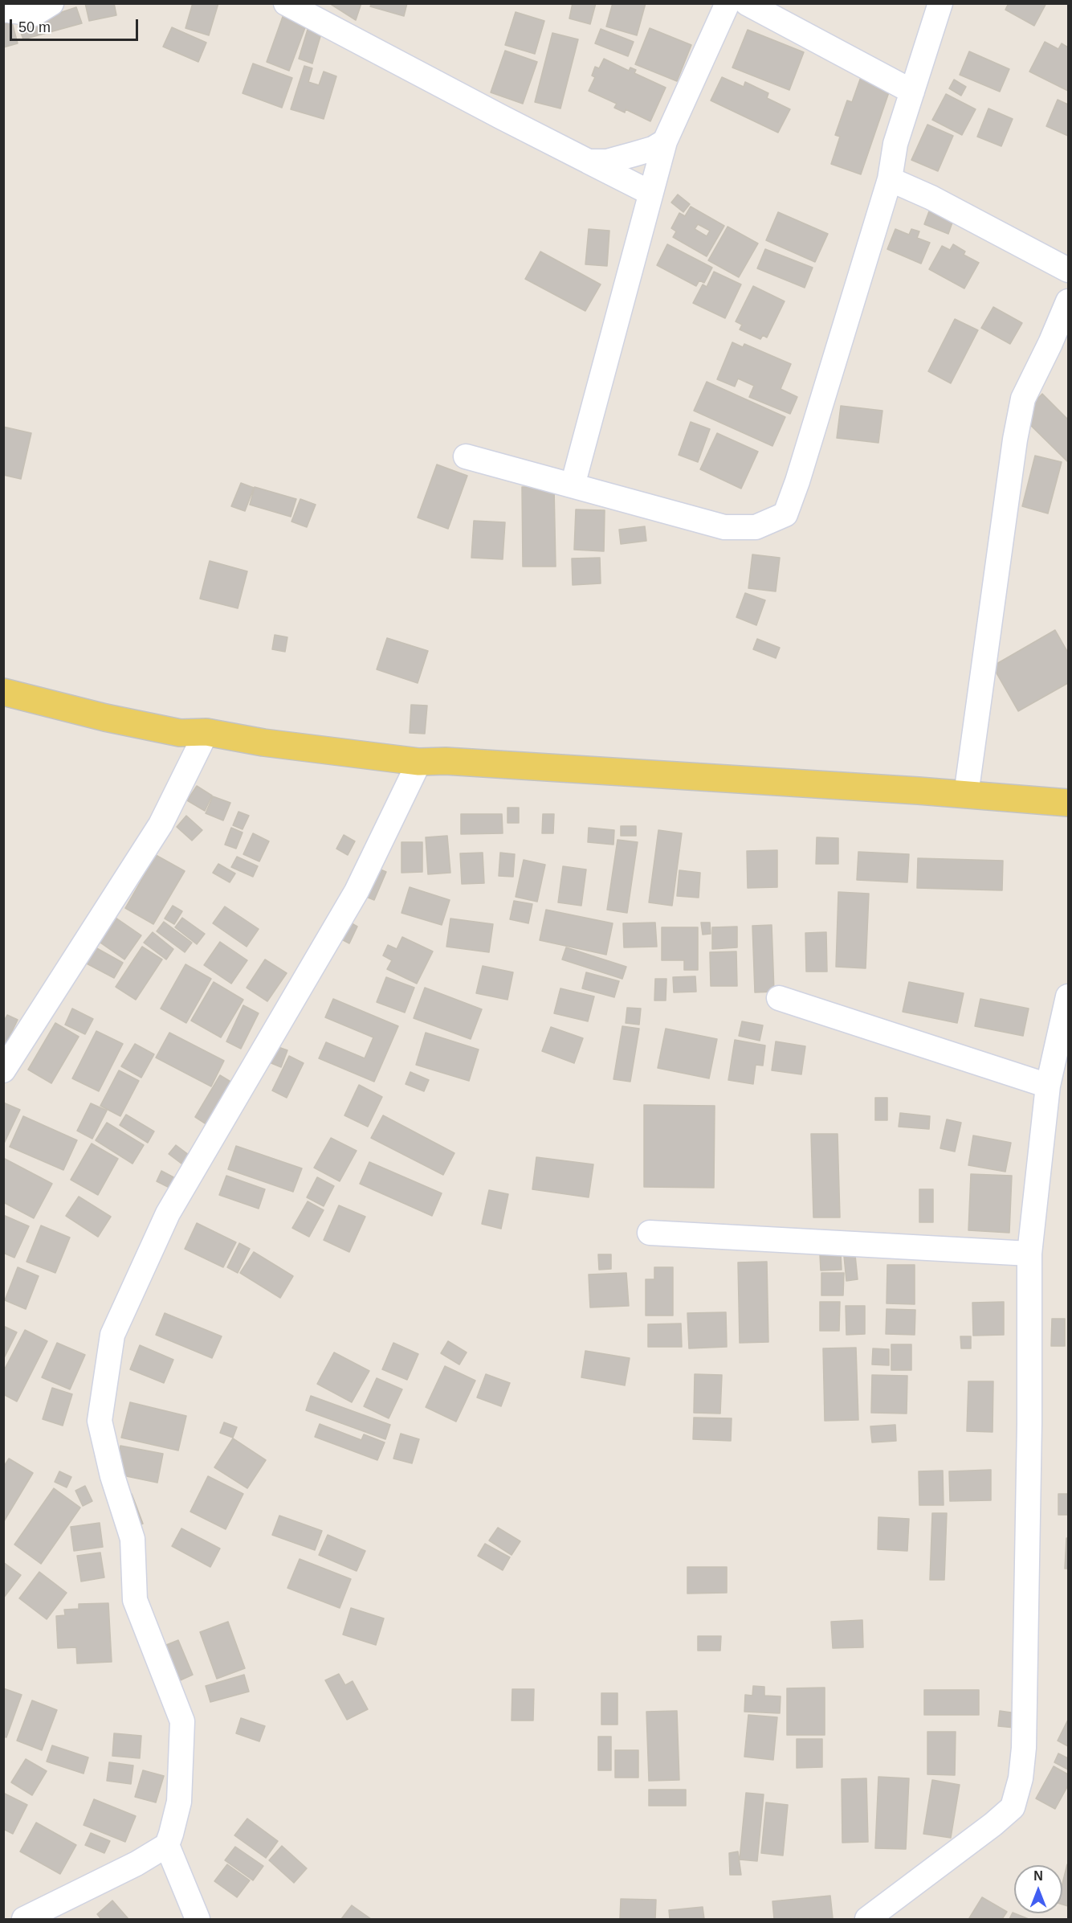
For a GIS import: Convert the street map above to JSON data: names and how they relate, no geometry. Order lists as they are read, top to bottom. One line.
{"scale_bar":"50 m","north":"top"}
